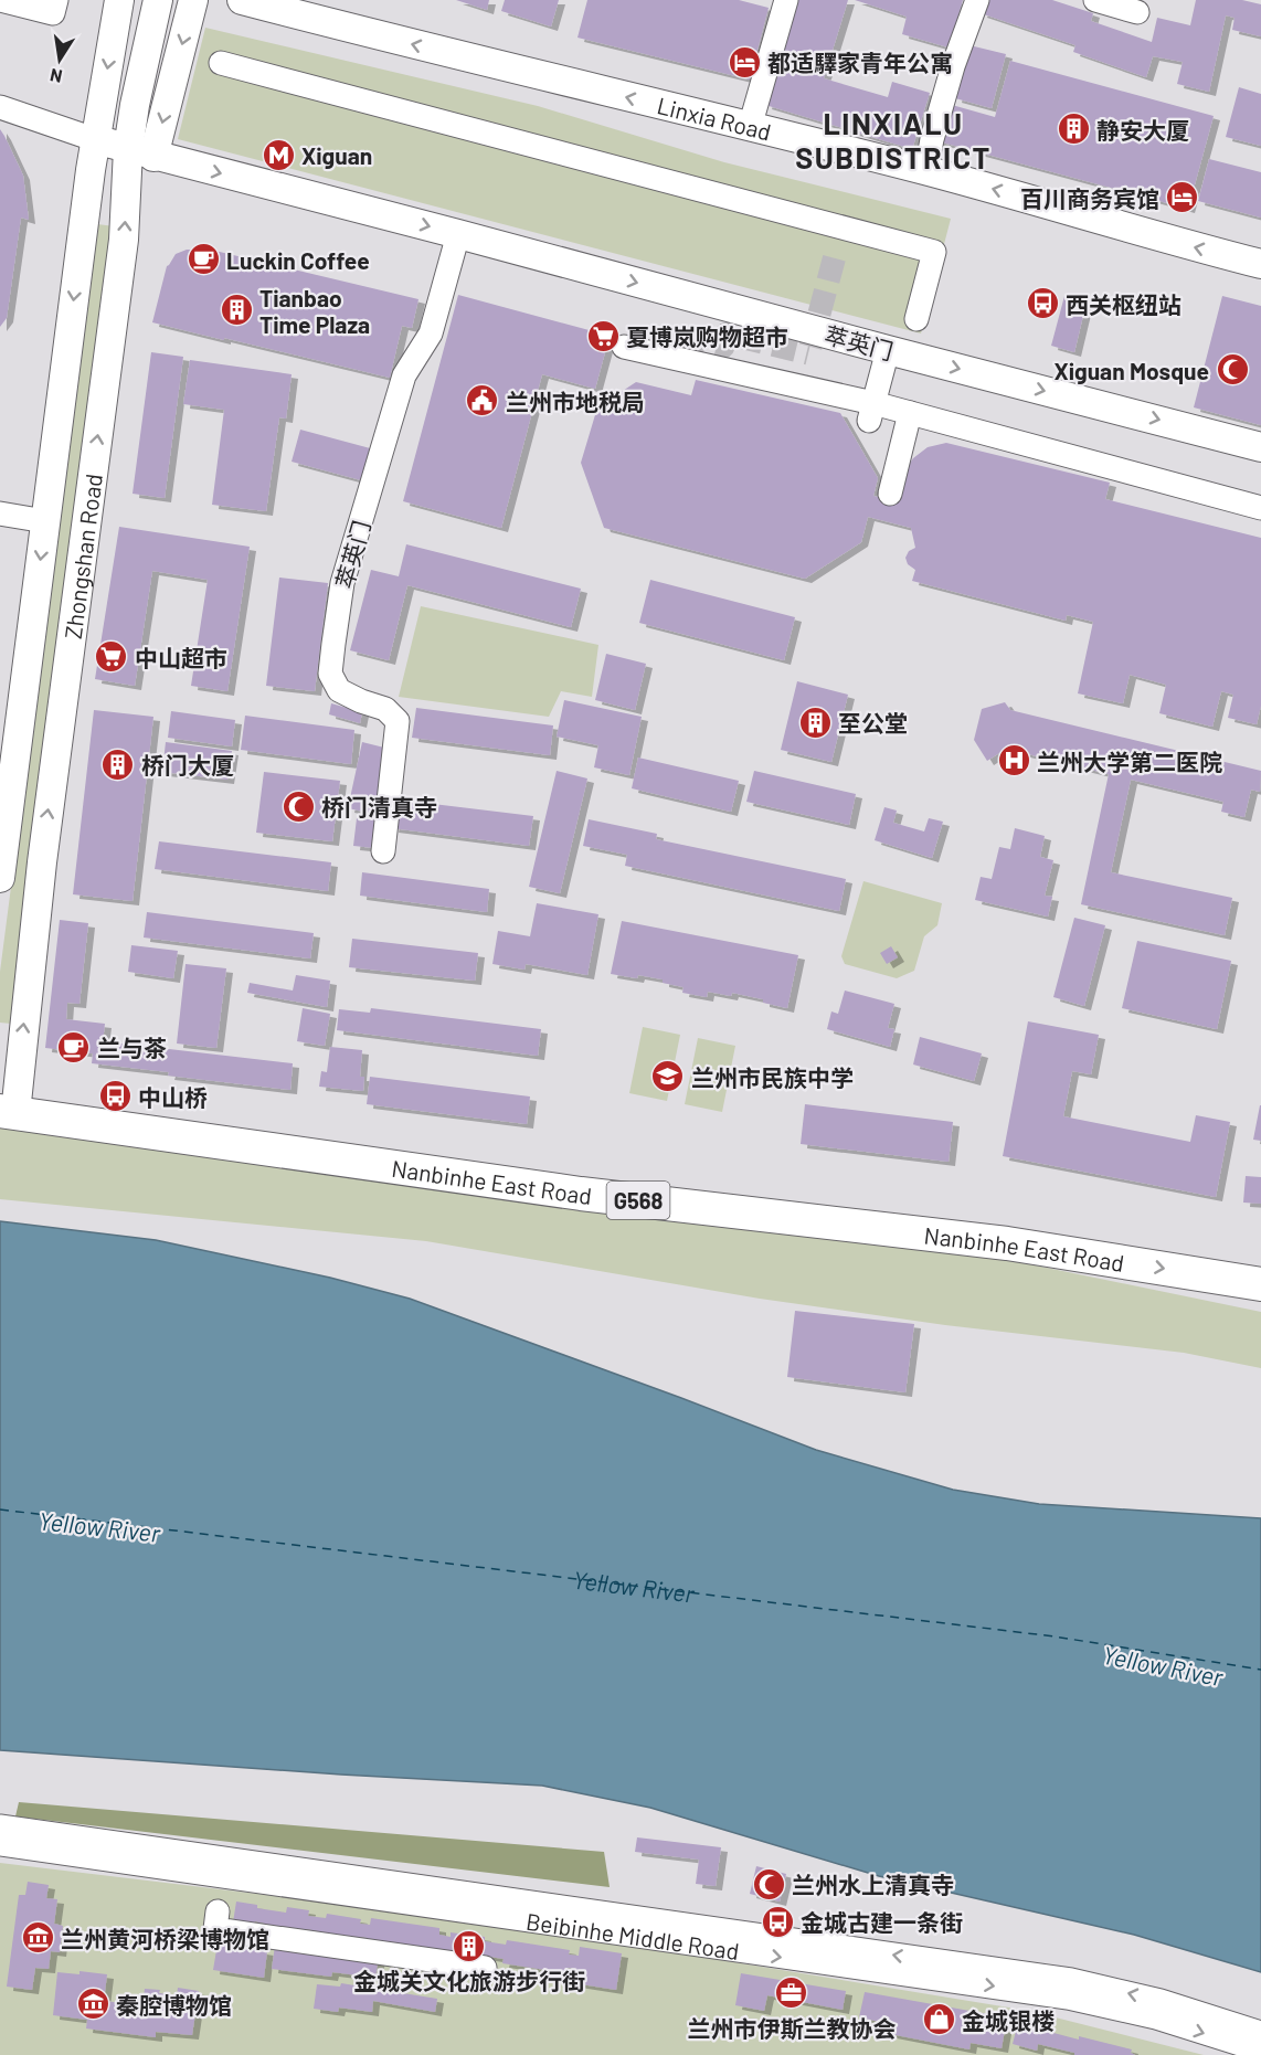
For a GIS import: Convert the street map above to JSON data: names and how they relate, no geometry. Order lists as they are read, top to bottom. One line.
{"streets":{"highway":["Nanbinhe East Road","G568"],"main road":["Linxia Road","萃英门","Zhongshan Road"],"street":["Beibinhe Middle Road"]},"crossings":[["萃英门","Zhongshan Road"],["Zhongshan Road","Nanbinhe East Road"]],"one_way":["Linxia Road","萃英门"],"districts":["LINXIALU SUBDISTRICT"],"water":["Yellow River"],"places":{"hotel":["都适驛家青年公寓","百川商务宾馆"],"building":["静安大厦","Tianbao Time Plaza","至公堂","桥门大厦","金城关文化旅游步行街"],"metro station":["Xiguan"],"cafe":["Luckin Coffee","兰与茶"],"bus stop":["西关枢纽站","中山桥","金城古建一条街"],"supermarket":["夏博岚购物超市","中山超市"],"mosque":["Xiguan Mosque","桥门清真寺","兰州水上清真寺"],"public building":["兰州市地税局"],"hospital":["兰州大学第二医院"],"school or university":["兰州市民族中学"],"museum":["兰州黄河桥梁博物馆","秦腔博物馆"],"office":["兰州市伊斯兰教协会"],"shop":["金城银楼"]},"north":"bottom"}
